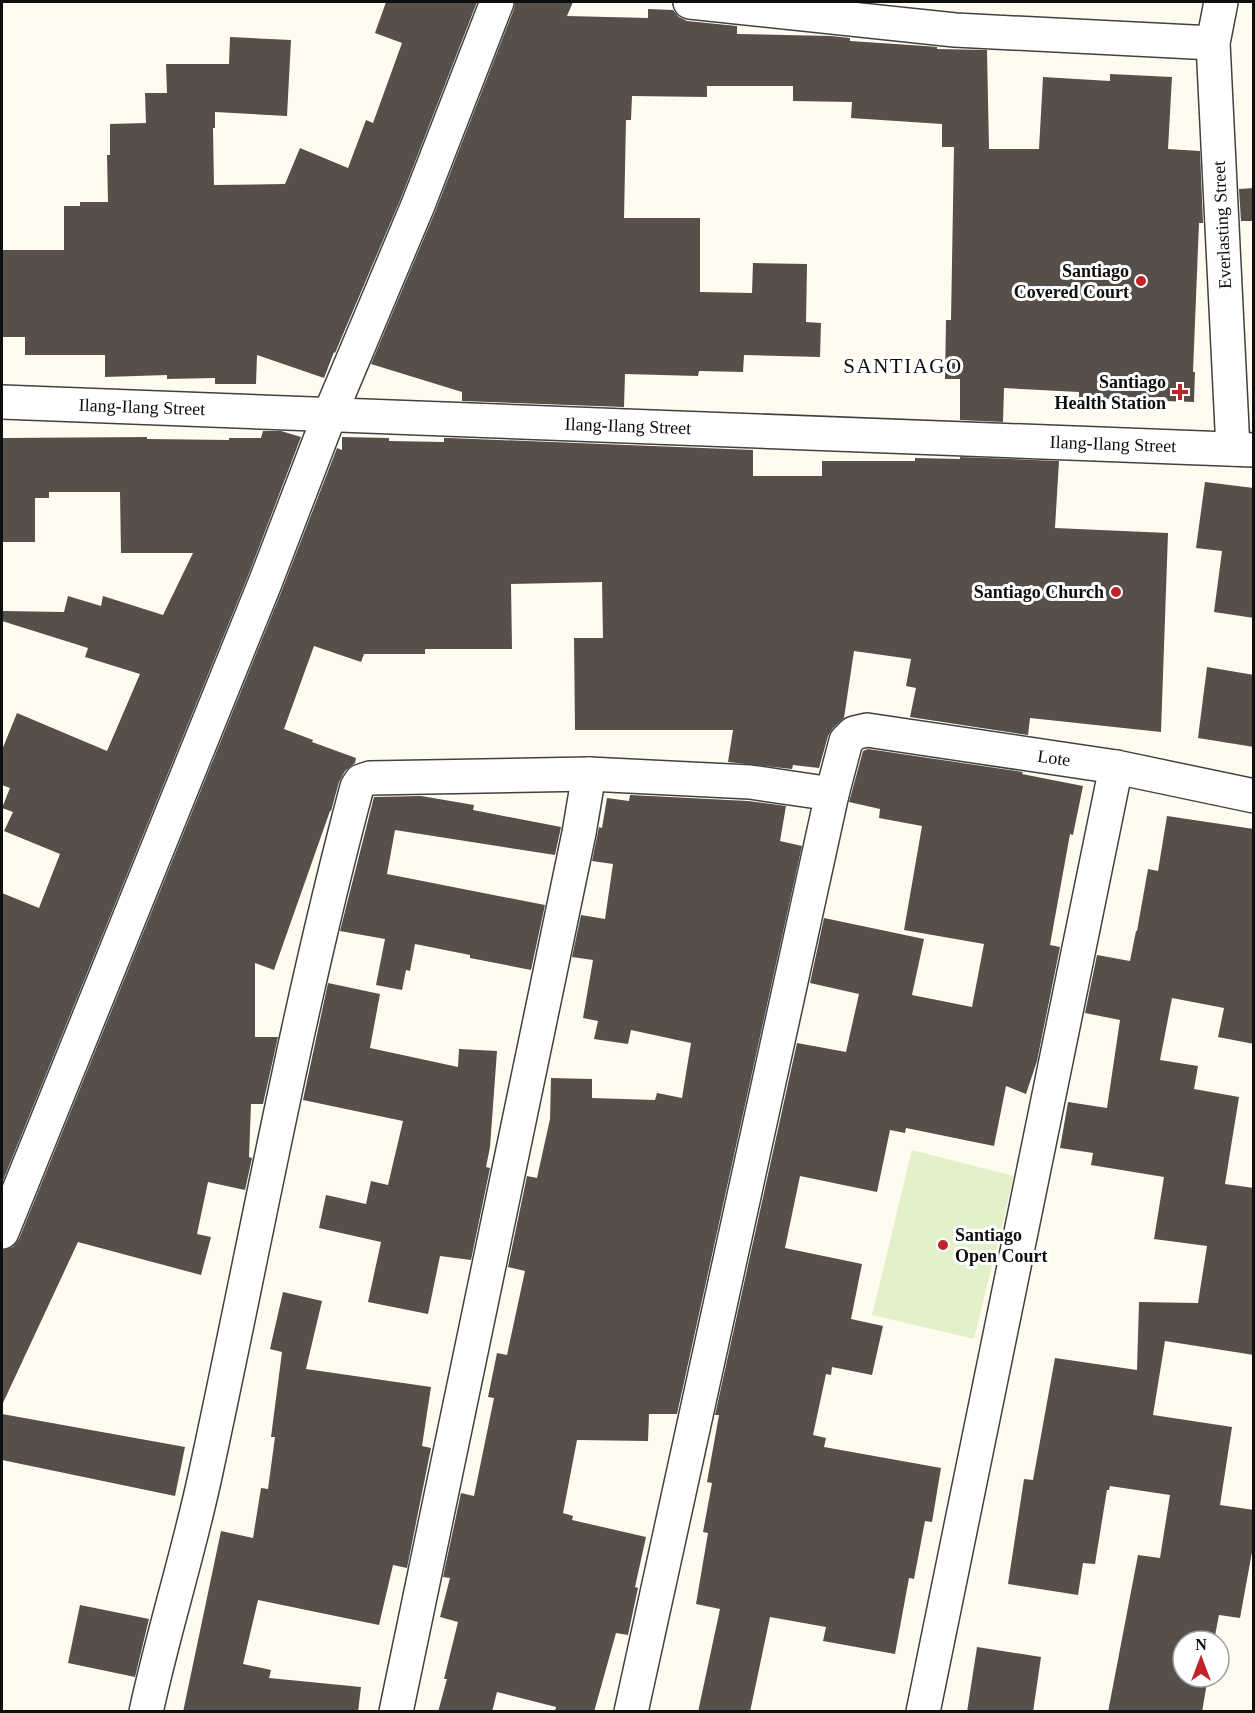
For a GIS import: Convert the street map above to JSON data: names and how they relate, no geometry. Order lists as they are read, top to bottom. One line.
{"streets":{"street":["Everlasting Street","Ilang-Ilang Street","Lote"]},"crossings":[["Everlasting Street","Ilang-Ilang Street"]],"districts":["SANTIAGO"],"places":{"other":["Santiago Covered Court","Santiago Church","Santiago Open Court"],"health":["Santiago Health Station"]},"north":"top"}
